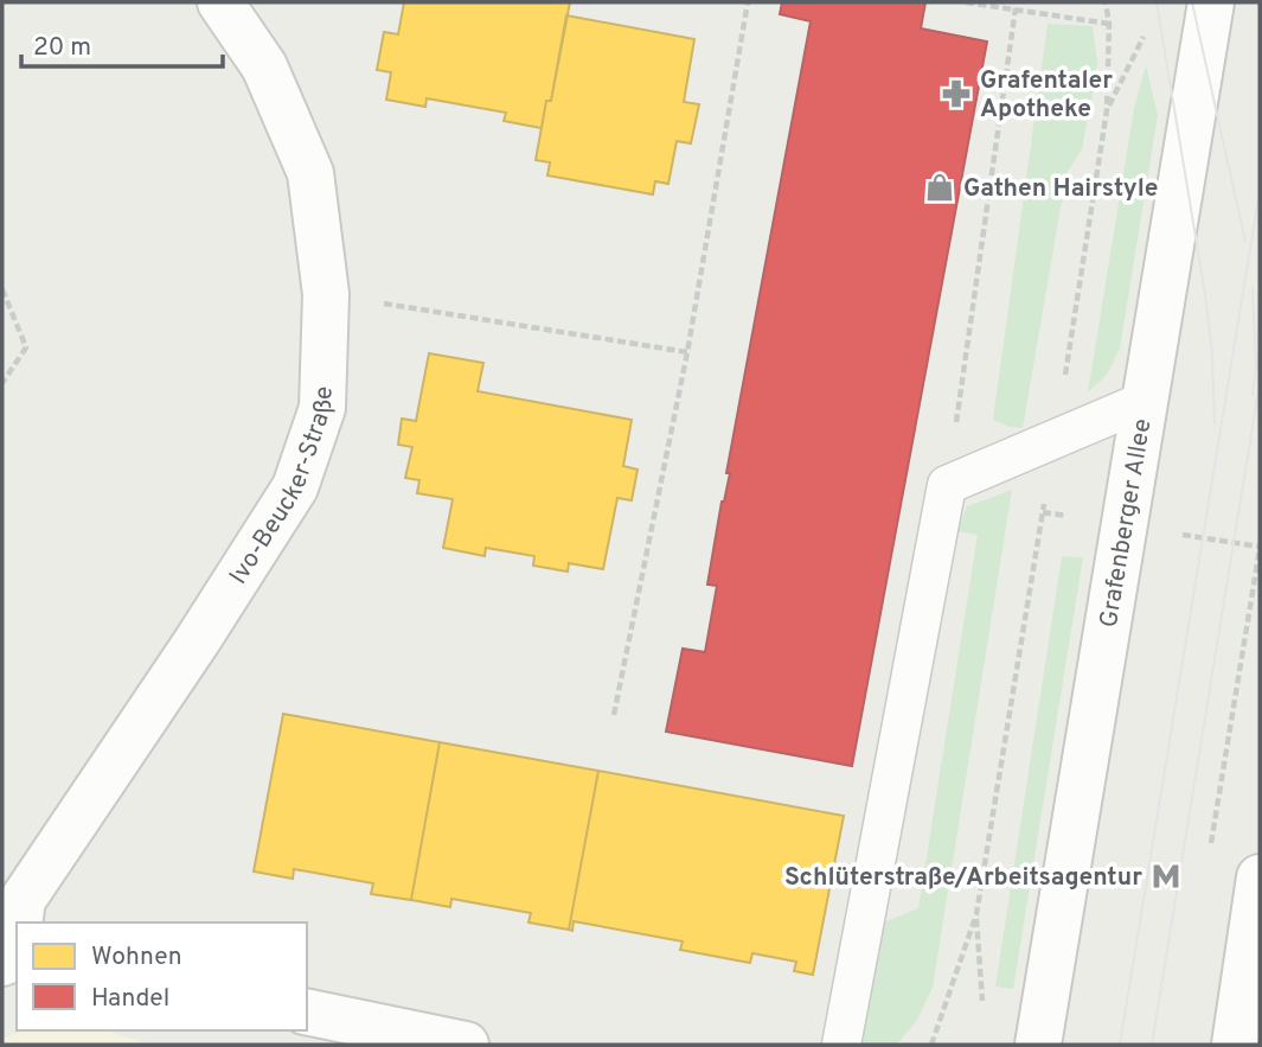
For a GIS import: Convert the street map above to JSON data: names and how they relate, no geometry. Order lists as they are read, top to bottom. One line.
{"streets":{"street":["Ivo-Beucker-Straße","Grafenberger Allee"]},"places":{"pharmacy":["Grafentaler Apotheke"],"shop":["Gathen Hairstyle"],"metro station":["Schlüterstraße/Arbeitsagentur"]},"legend":["Wohnen","Handel"],"scale_bar":"20 m"}
